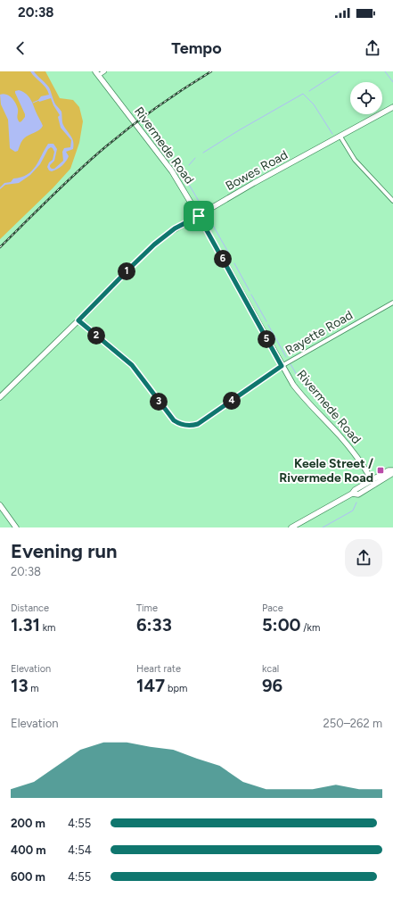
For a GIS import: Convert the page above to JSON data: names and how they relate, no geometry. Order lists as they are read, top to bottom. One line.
{"streets":{"street":["Rivermede Road","Bowes Road","Rayette Road"]},"crossings":[["Rivermede Road","Bowes Road"],["Rivermede Road","Rayette Road"],["Bowes Road","Rayette Road"]],"places":{"transit":["Keele Street / Rivermede Road"]},"page":{"status":"20:38","header":"Tempo","pins":["6","1","2","5","4","3"],"heading":["Evening run","20:38"],"stats":[["Distance","1.31 km"],["Time","6:33"],["Pace","5:00 /km"],["Elevation","13 m"],["Heart rate","147 bpm"],["kcal","96"]],"chart":["Elevation","250–262 m"],"list":[{"name":"200 m","note":"4:55"},{"name":"400 m","note":"4:54"},{"name":"600 m","note":"4:55"}]}}
